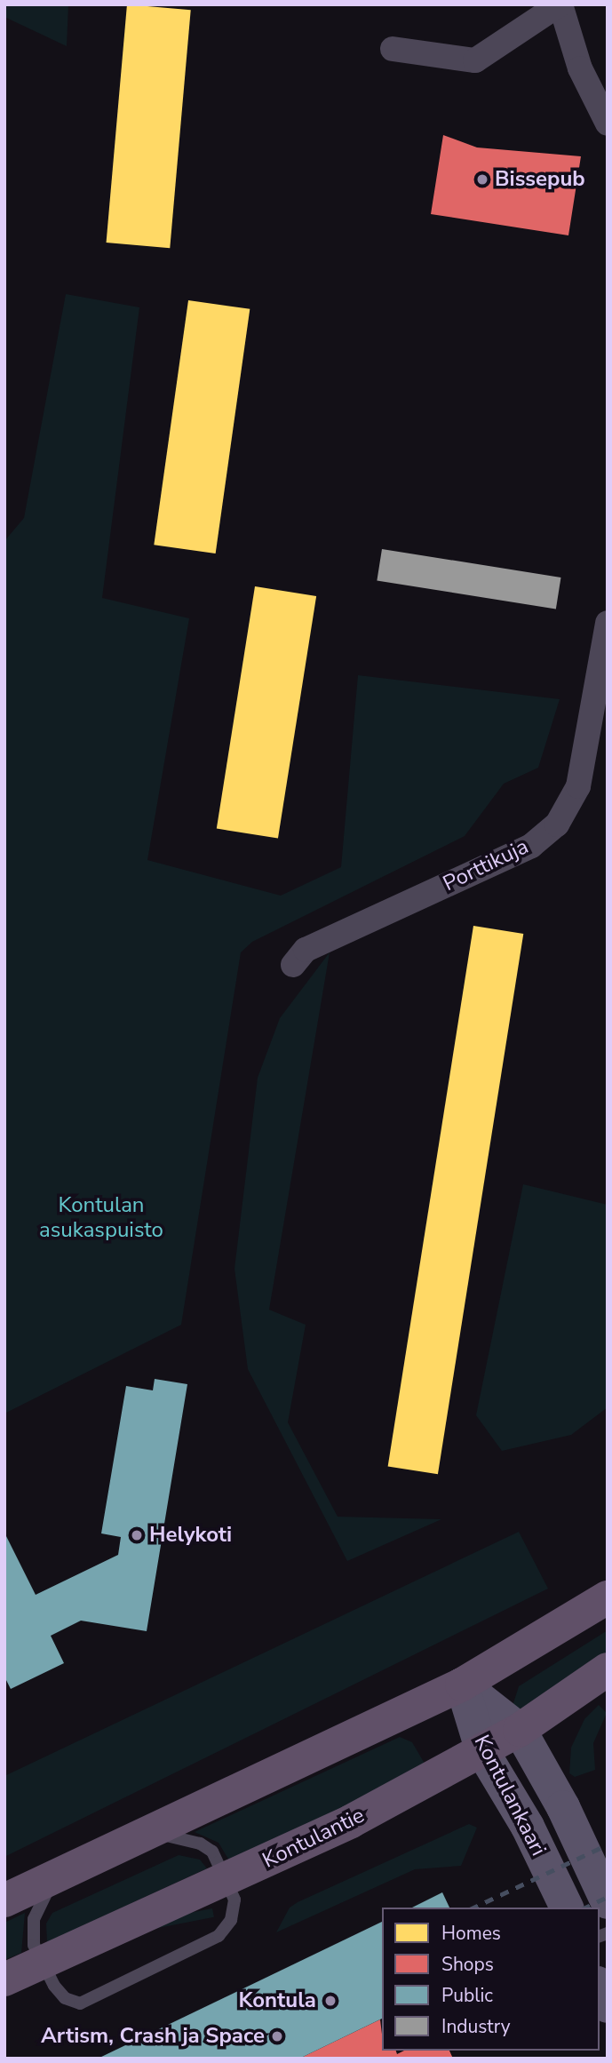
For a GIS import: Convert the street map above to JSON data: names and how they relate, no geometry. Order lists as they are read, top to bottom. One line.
{"streets":{"main road":["Kontulankaari","Kontulantie"],"street":["Porttikuja"]},"crossings":[["Kontulankaari","Kontulantie"]],"parks":["Kontulan asukaspuisto"],"places":["Bissepub","Helykoti","Kontula","Artism, Crash ja Space"],"legend":["Homes","Shops","Public","Industry"]}
